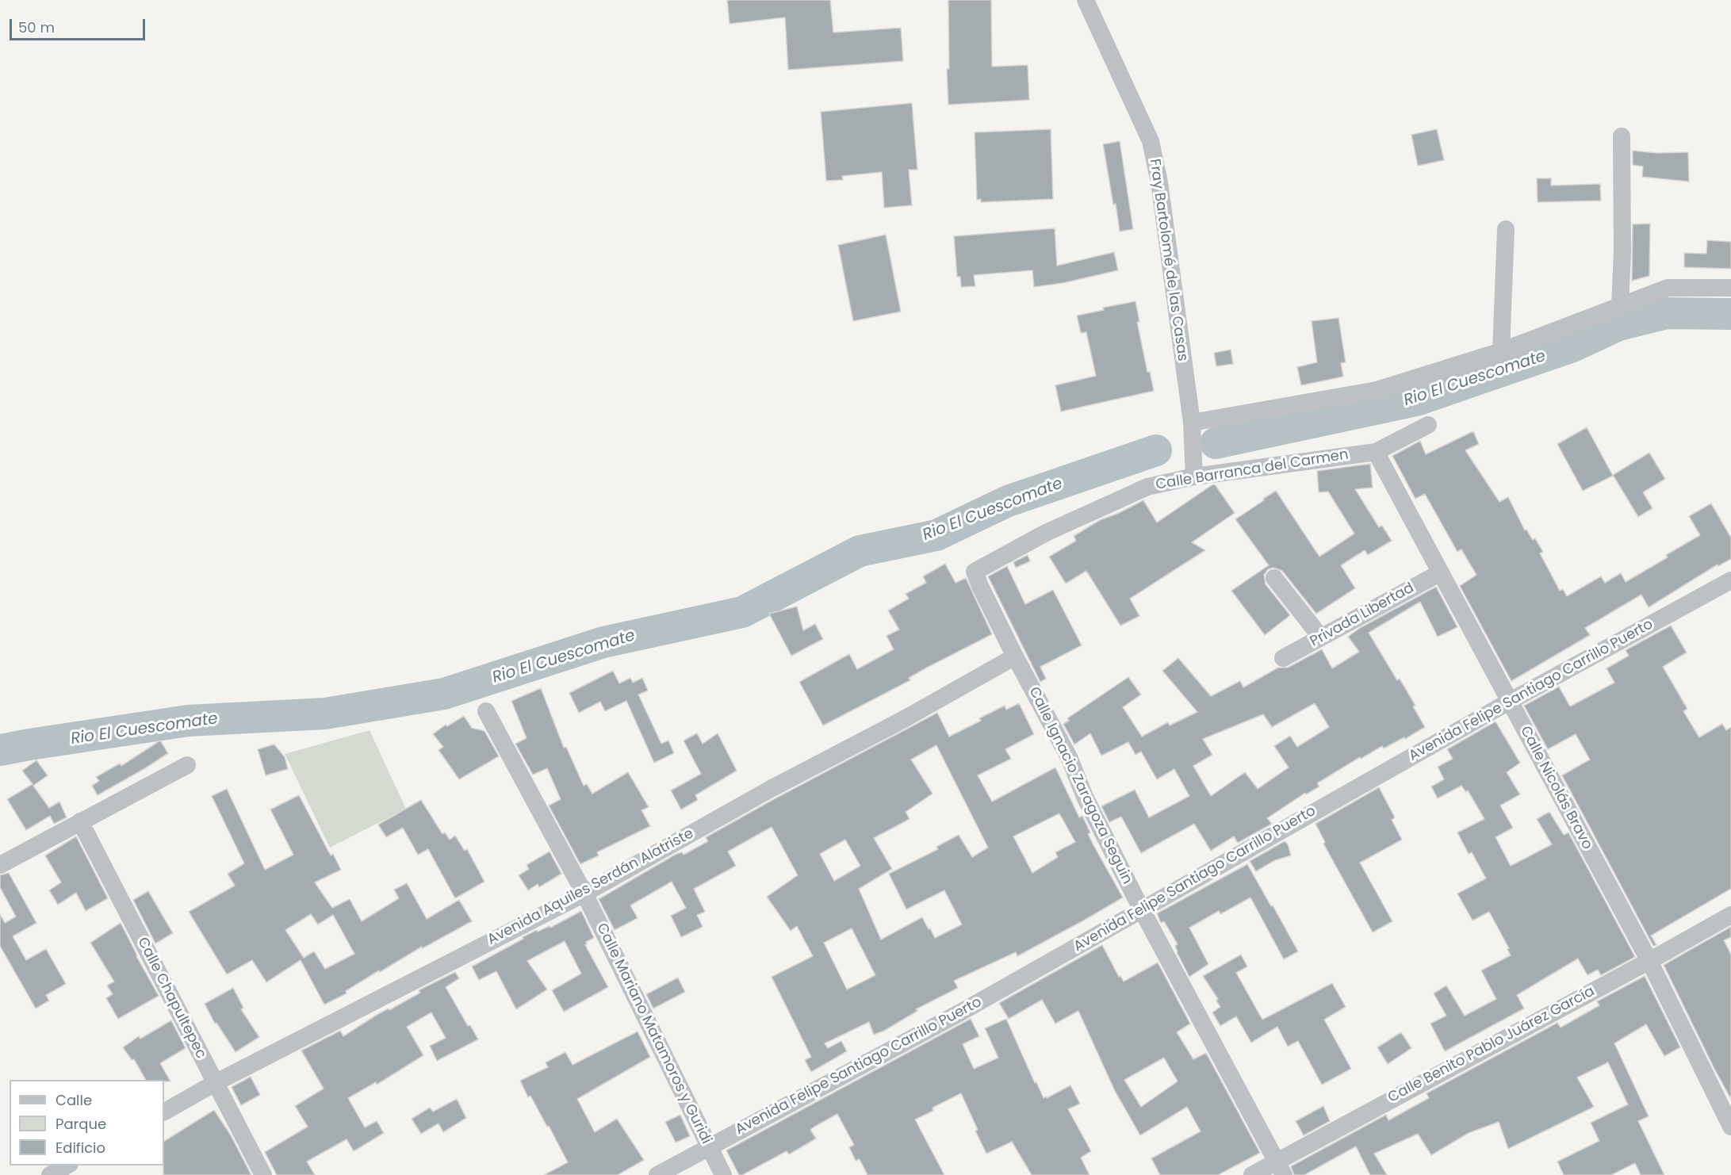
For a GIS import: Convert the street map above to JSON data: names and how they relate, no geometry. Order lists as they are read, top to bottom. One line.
{"streets":{"street":["Fray Bartolomé de las Casas","Calle Barranca del Carmen","Privada Libertad","Avenida Felipe Santiago Carrillo Puerto","Calle Ignacio Zaragoza Seguin","Calle Nicolás Bravo","Avenida Aquiles Serdán Alatriste","Calle Chapultepec","Calle Mariano Matamoros y Guridi","Calle Benito Pablo Juárez García"]},"crossings":[["Fray Bartolomé de las Casas","Calle Barranca del Carmen"],["Calle Barranca del Carmen","Calle Ignacio Zaragoza Seguin"],["Calle Barranca del Carmen","Calle Nicolás Bravo"],["Privada Libertad","Calle Nicolás Bravo"],["Avenida Felipe Santiago Carrillo Puerto","Calle Ignacio Zaragoza Seguin"],["Avenida Felipe Santiago Carrillo Puerto","Calle Nicolás Bravo"],["Avenida Felipe Santiago Carrillo Puerto","Calle Mariano Matamoros y Guridi"],["Calle Ignacio Zaragoza Seguin","Avenida Aquiles Serdán Alatriste"],["Calle Ignacio Zaragoza Seguin","Calle Benito Pablo Juárez García"],["Calle Nicolás Bravo","Calle Benito Pablo Juárez García"],["Avenida Aquiles Serdán Alatriste","Calle Chapultepec"],["Avenida Aquiles Serdán Alatriste","Calle Mariano Matamoros y Guridi"]],"water":["Rio El Cuescomate"],"legend":["Calle","Parque","Edificio"],"scale_bar":"50 m"}
